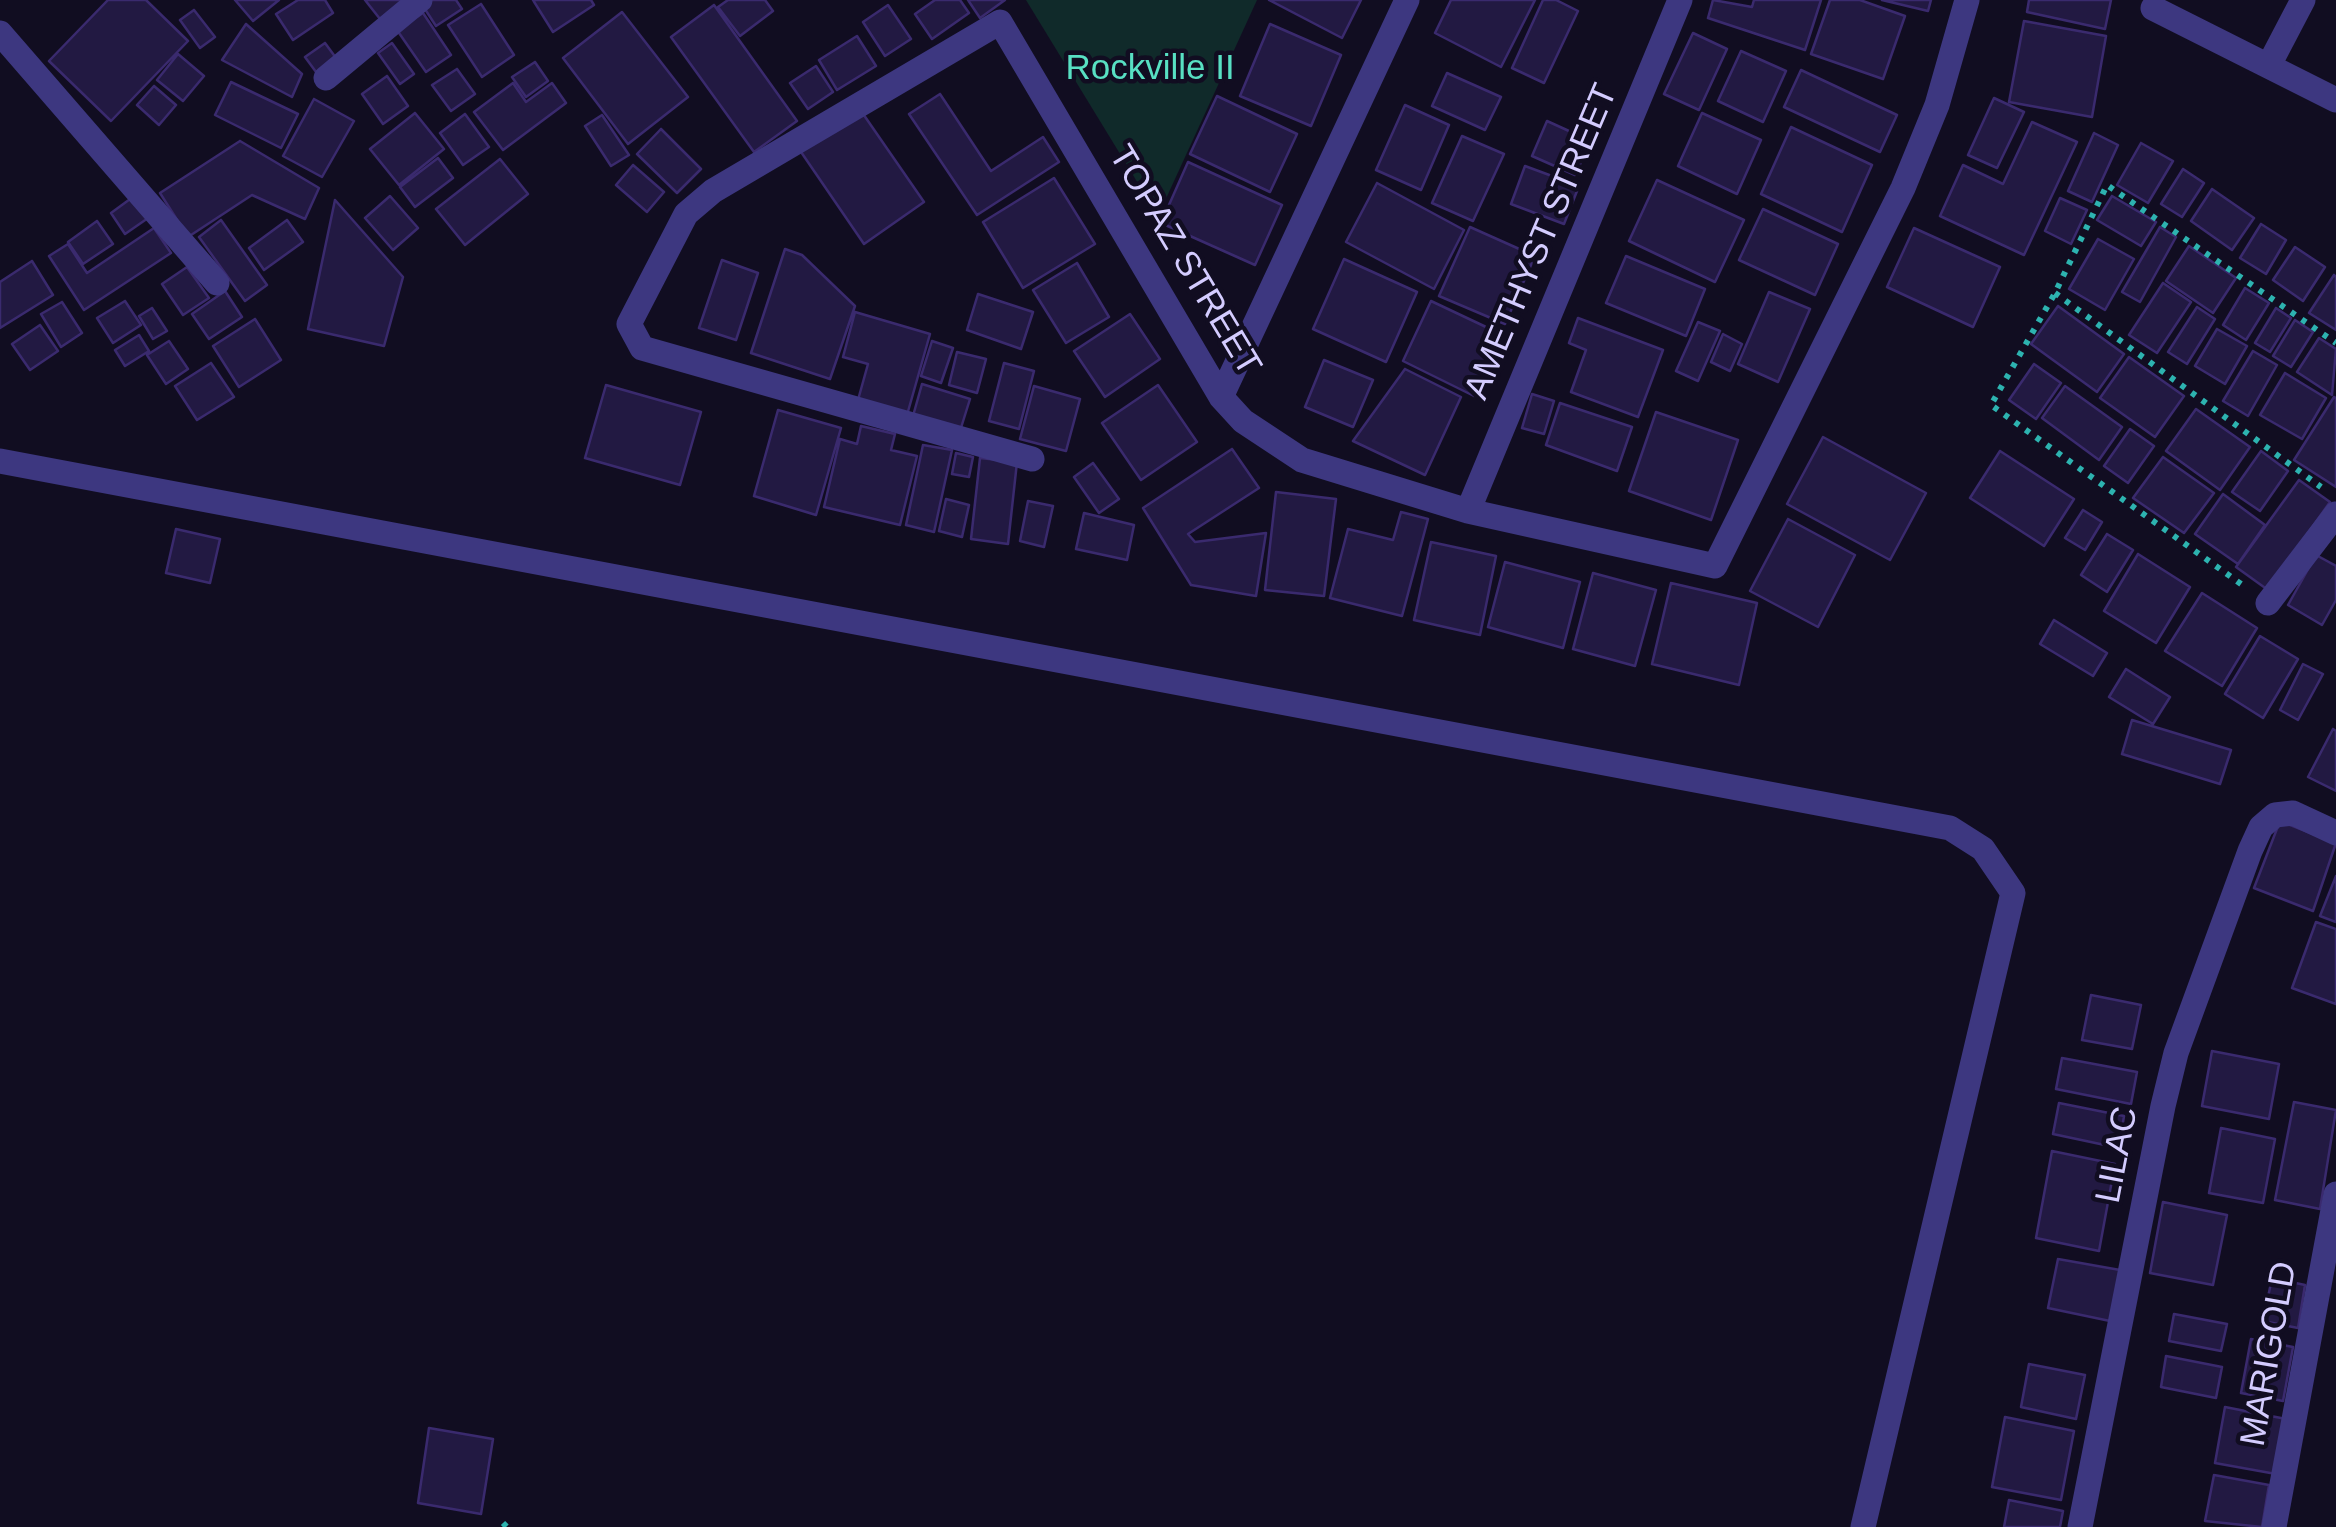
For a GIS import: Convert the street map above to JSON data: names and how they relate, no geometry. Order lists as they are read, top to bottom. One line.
{"streets":{"street":["AMETHYST STREET","TOPAZ STREET","LILAC","MARIGOLD"]},"crossings":[["AMETHYST STREET","TOPAZ STREET"]],"parks":["Rockville II"]}
